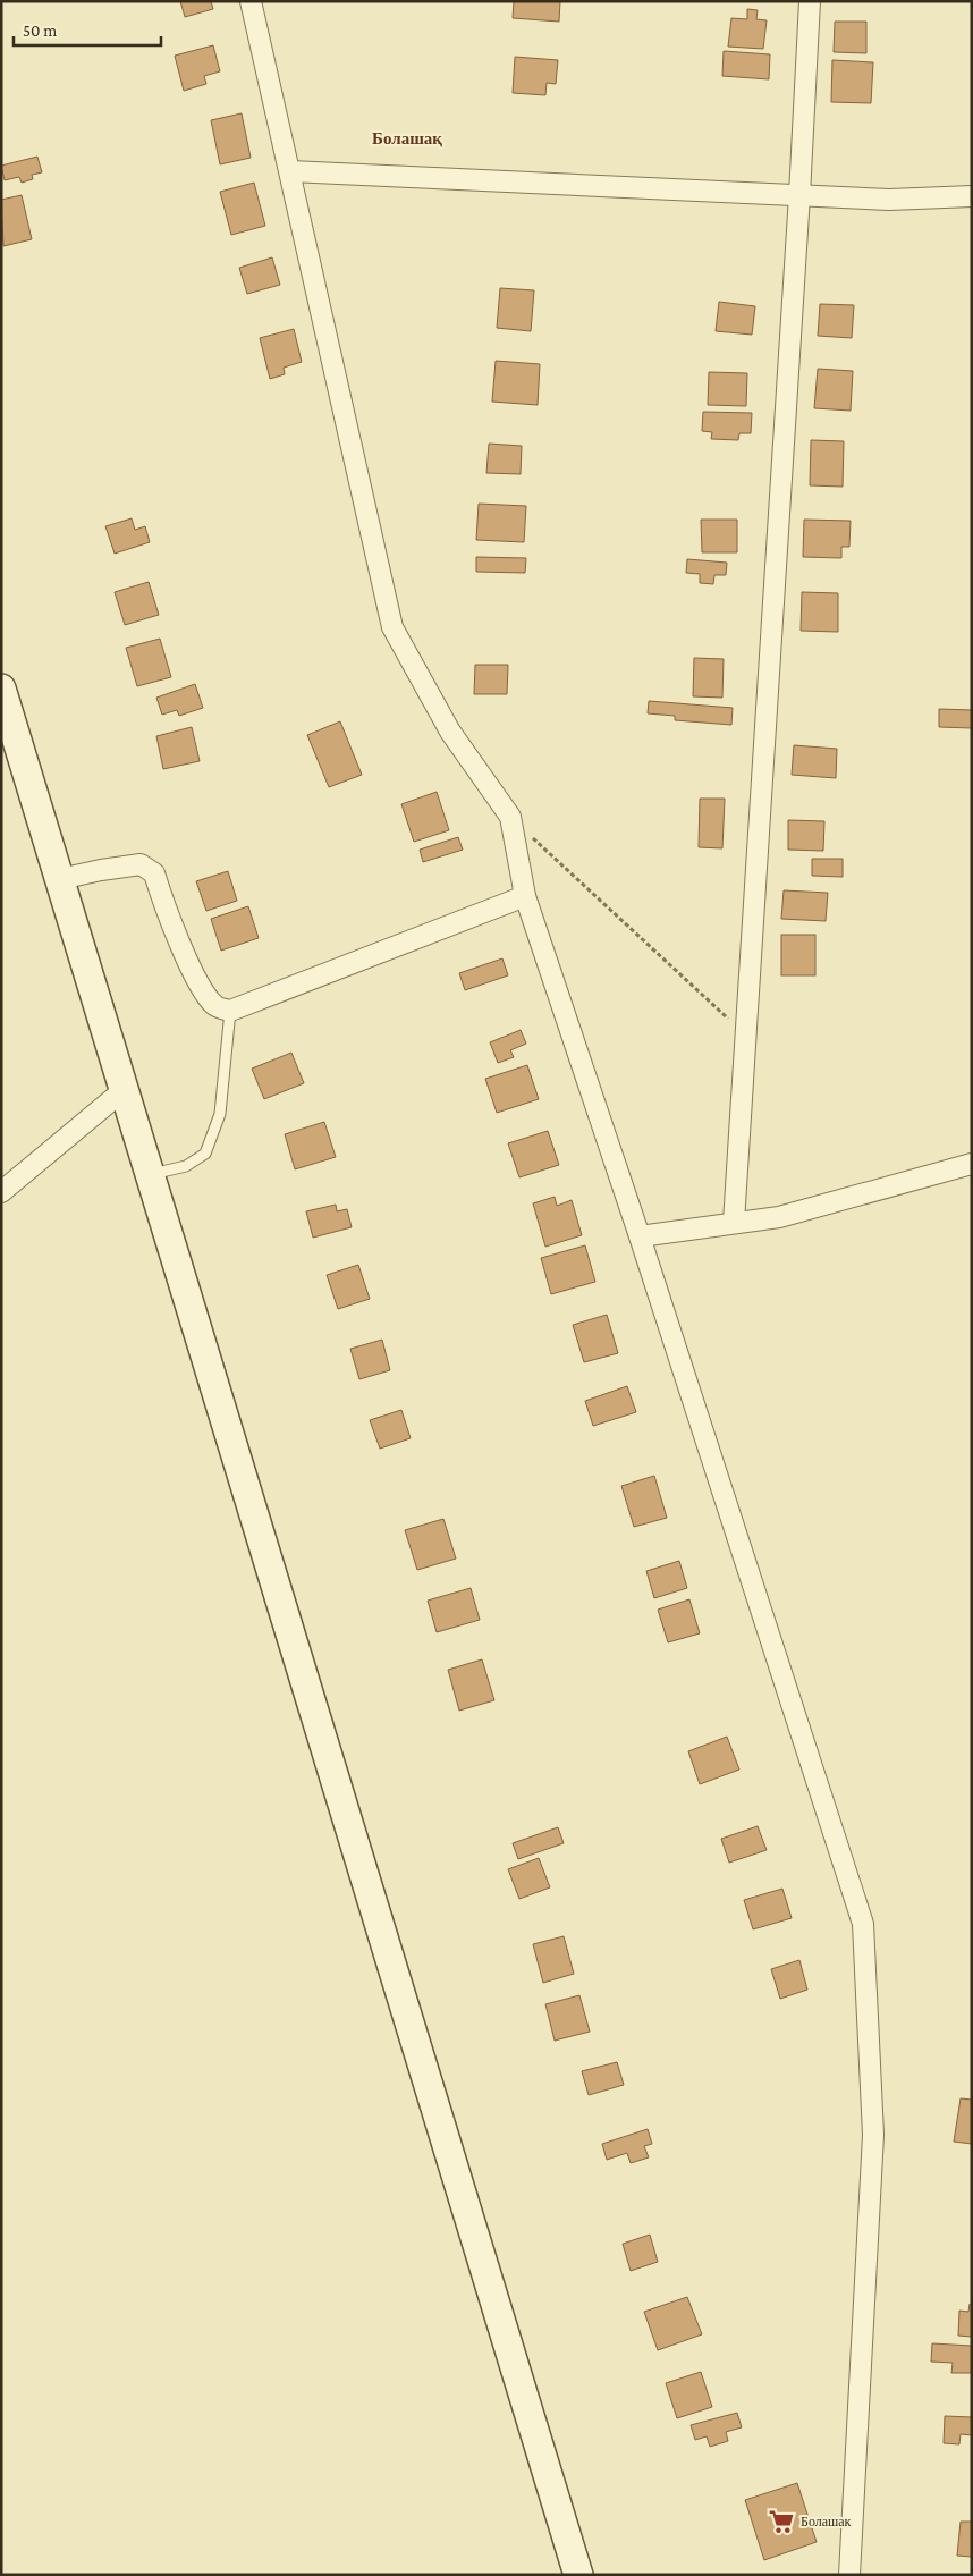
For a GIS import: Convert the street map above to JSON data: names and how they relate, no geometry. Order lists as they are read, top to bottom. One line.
{"districts":["Болашақ"],"places":{"supermarket":["Болашак"]},"scale_bar":"50 m"}
